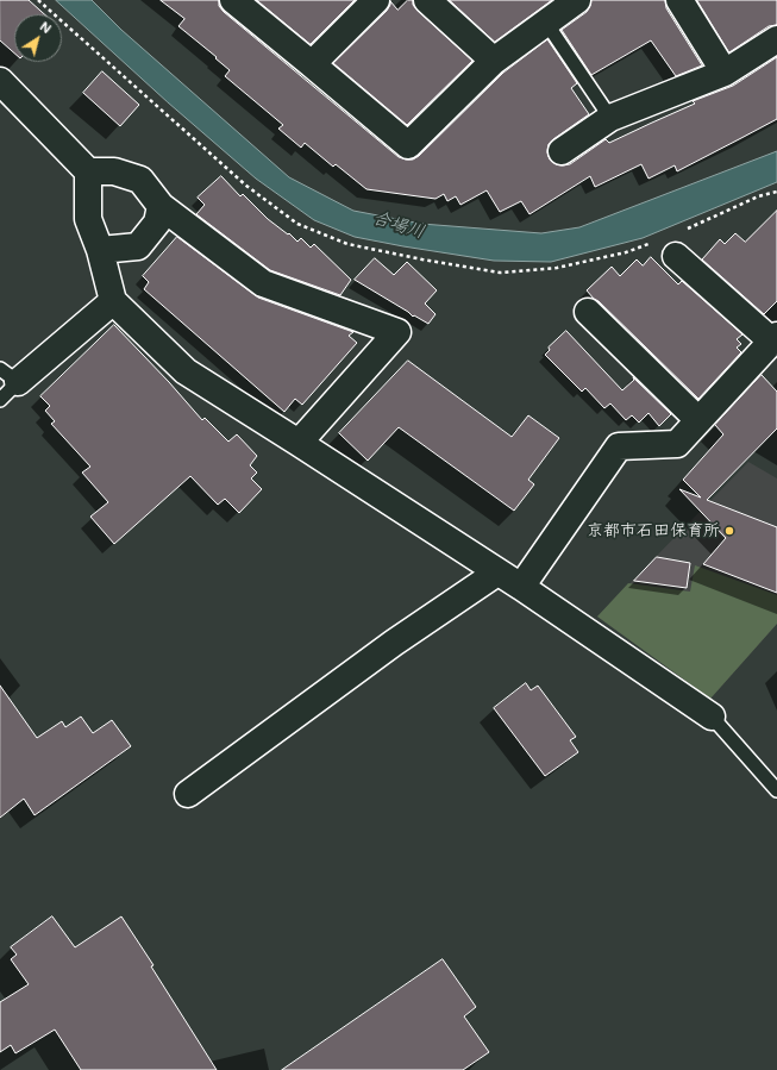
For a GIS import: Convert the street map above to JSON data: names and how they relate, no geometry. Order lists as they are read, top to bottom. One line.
{"water":["合場川"],"places":["京都市石田保育所"],"north":"top right"}
